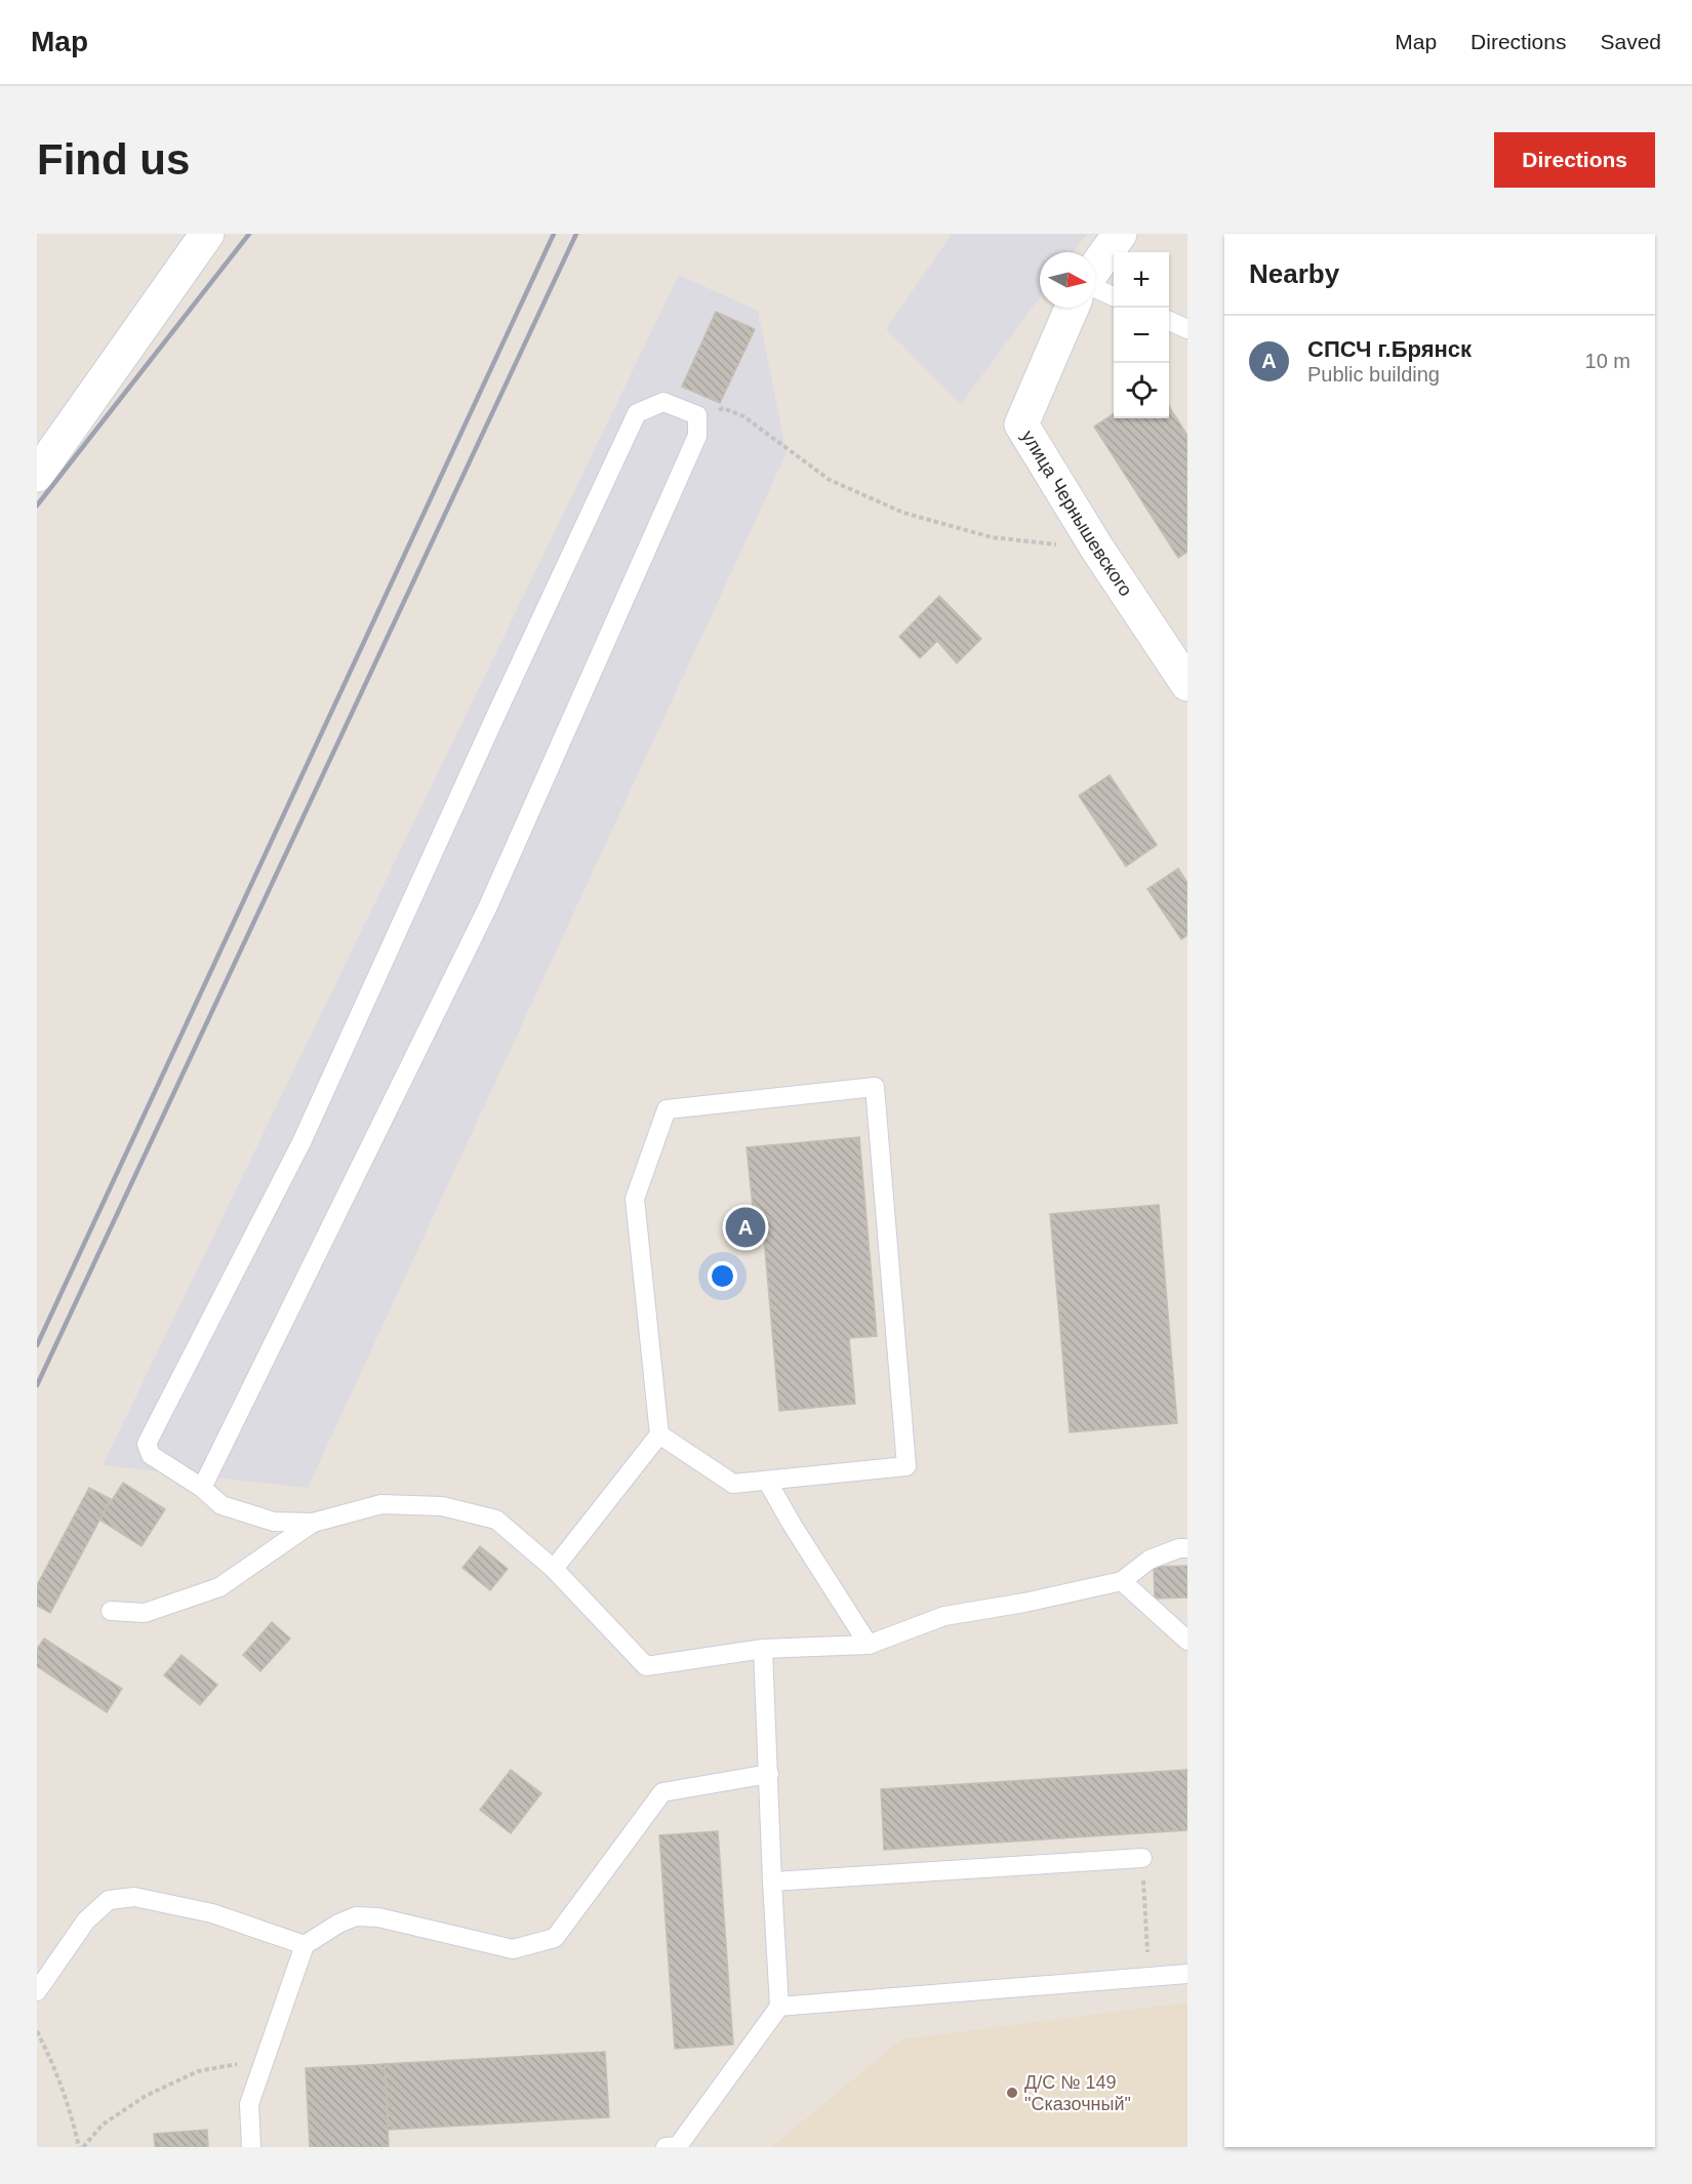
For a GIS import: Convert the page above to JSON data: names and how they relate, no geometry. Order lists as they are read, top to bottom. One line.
{"streets":{"street":["улица Чернышевского"]},"places":["Д/С № 149 \"Сказочный\""],"north":"right","page":{"header":"Map","nav":["Map","Directions","Saved"],"buttons":"Directions","title":"Find us","heading":"Nearby","map_buttons":["+","−"],"list":[{"mark":"A","name":"СПСЧ г.Брянск","note":"Public building","value":"10 m"}],"pins":"A"}}
